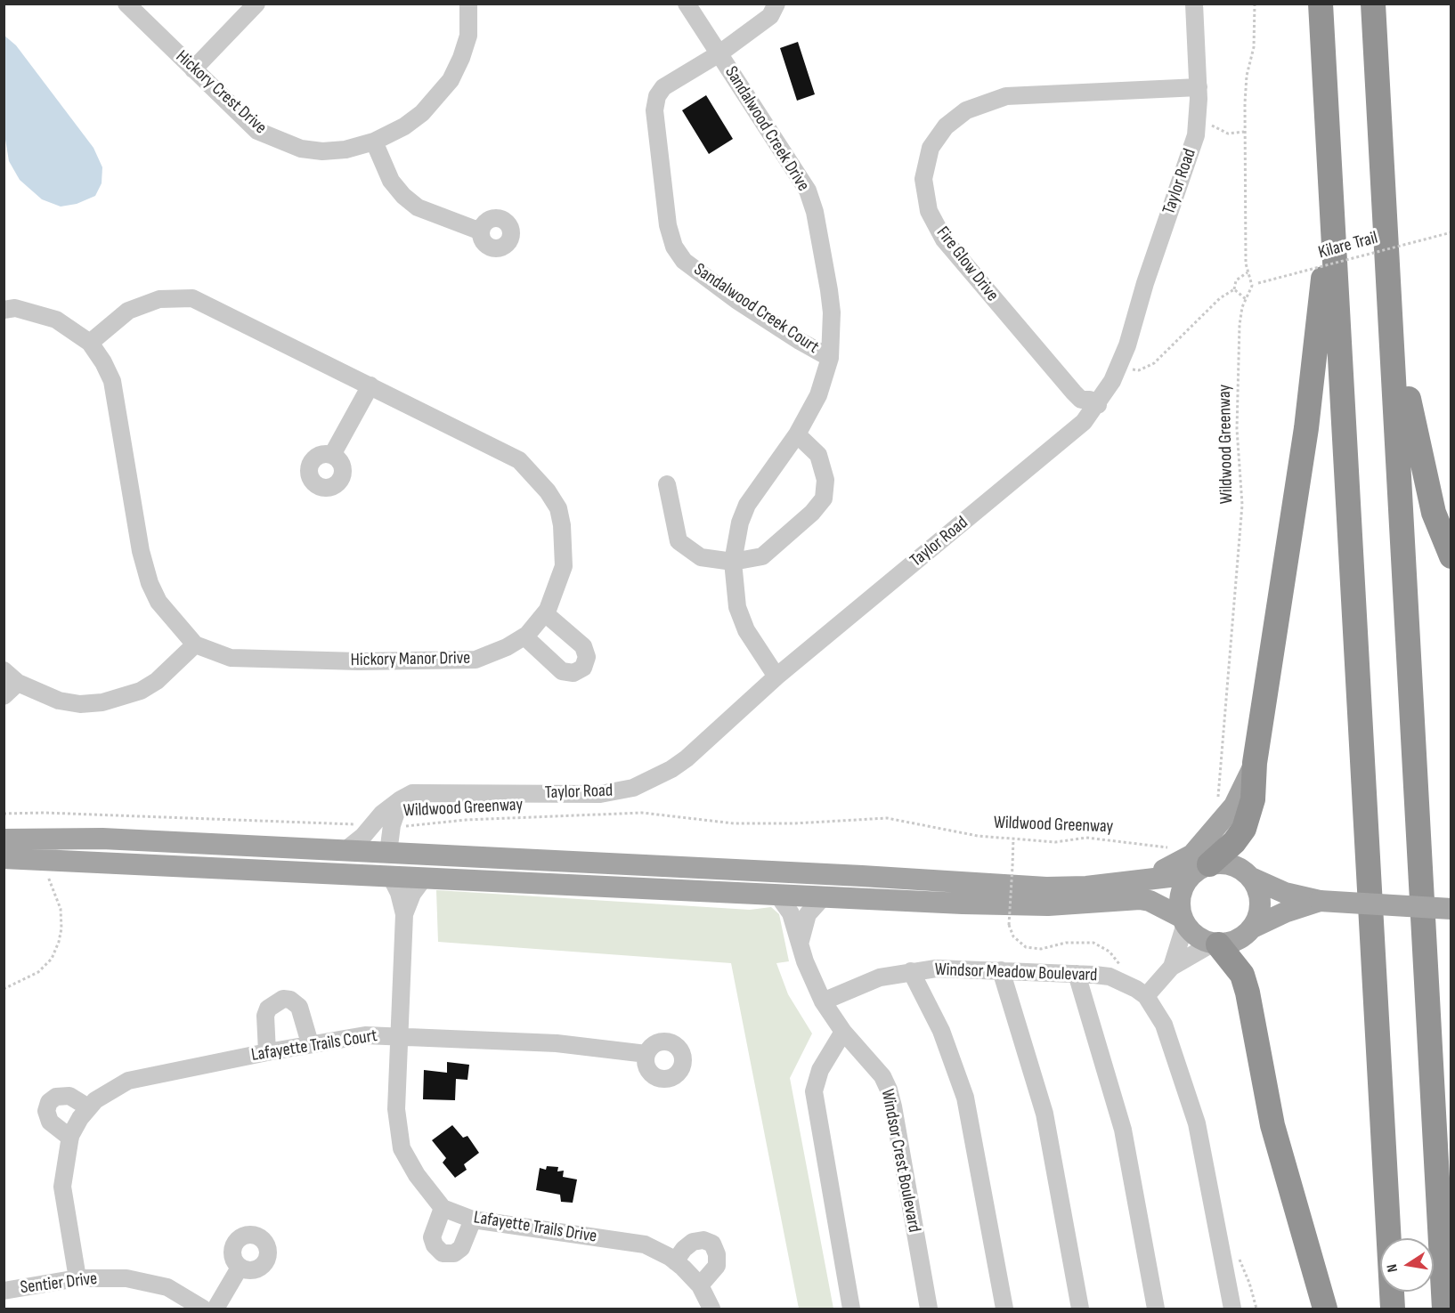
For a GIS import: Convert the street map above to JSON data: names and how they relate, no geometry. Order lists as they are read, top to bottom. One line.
{"streets":{"street":["Hickory Crest Drive","Sandalwood Creek Drive","Taylor Road","Fire Glow Drive","Sandalwood Creek Court","Hickory Manor Drive","Windsor Meadow Boulevard","Lafayette Trails Court","Windsor Crest Boulevard","Lafayette Trails Drive","Sentier Drive"],"path":["Kilare Trail","Wildwood Greenway"]},"crossings":[["Sandalwood Creek Drive","Taylor Road"],["Sandalwood Creek Drive","Sandalwood Creek Court"],["Taylor Road","Fire Glow Drive"],["Kilare Trail","Wildwood Greenway"],["Windsor Meadow Boulevard","Windsor Crest Boulevard"],["Lafayette Trails Court","Sentier Drive"]],"north":"left"}
